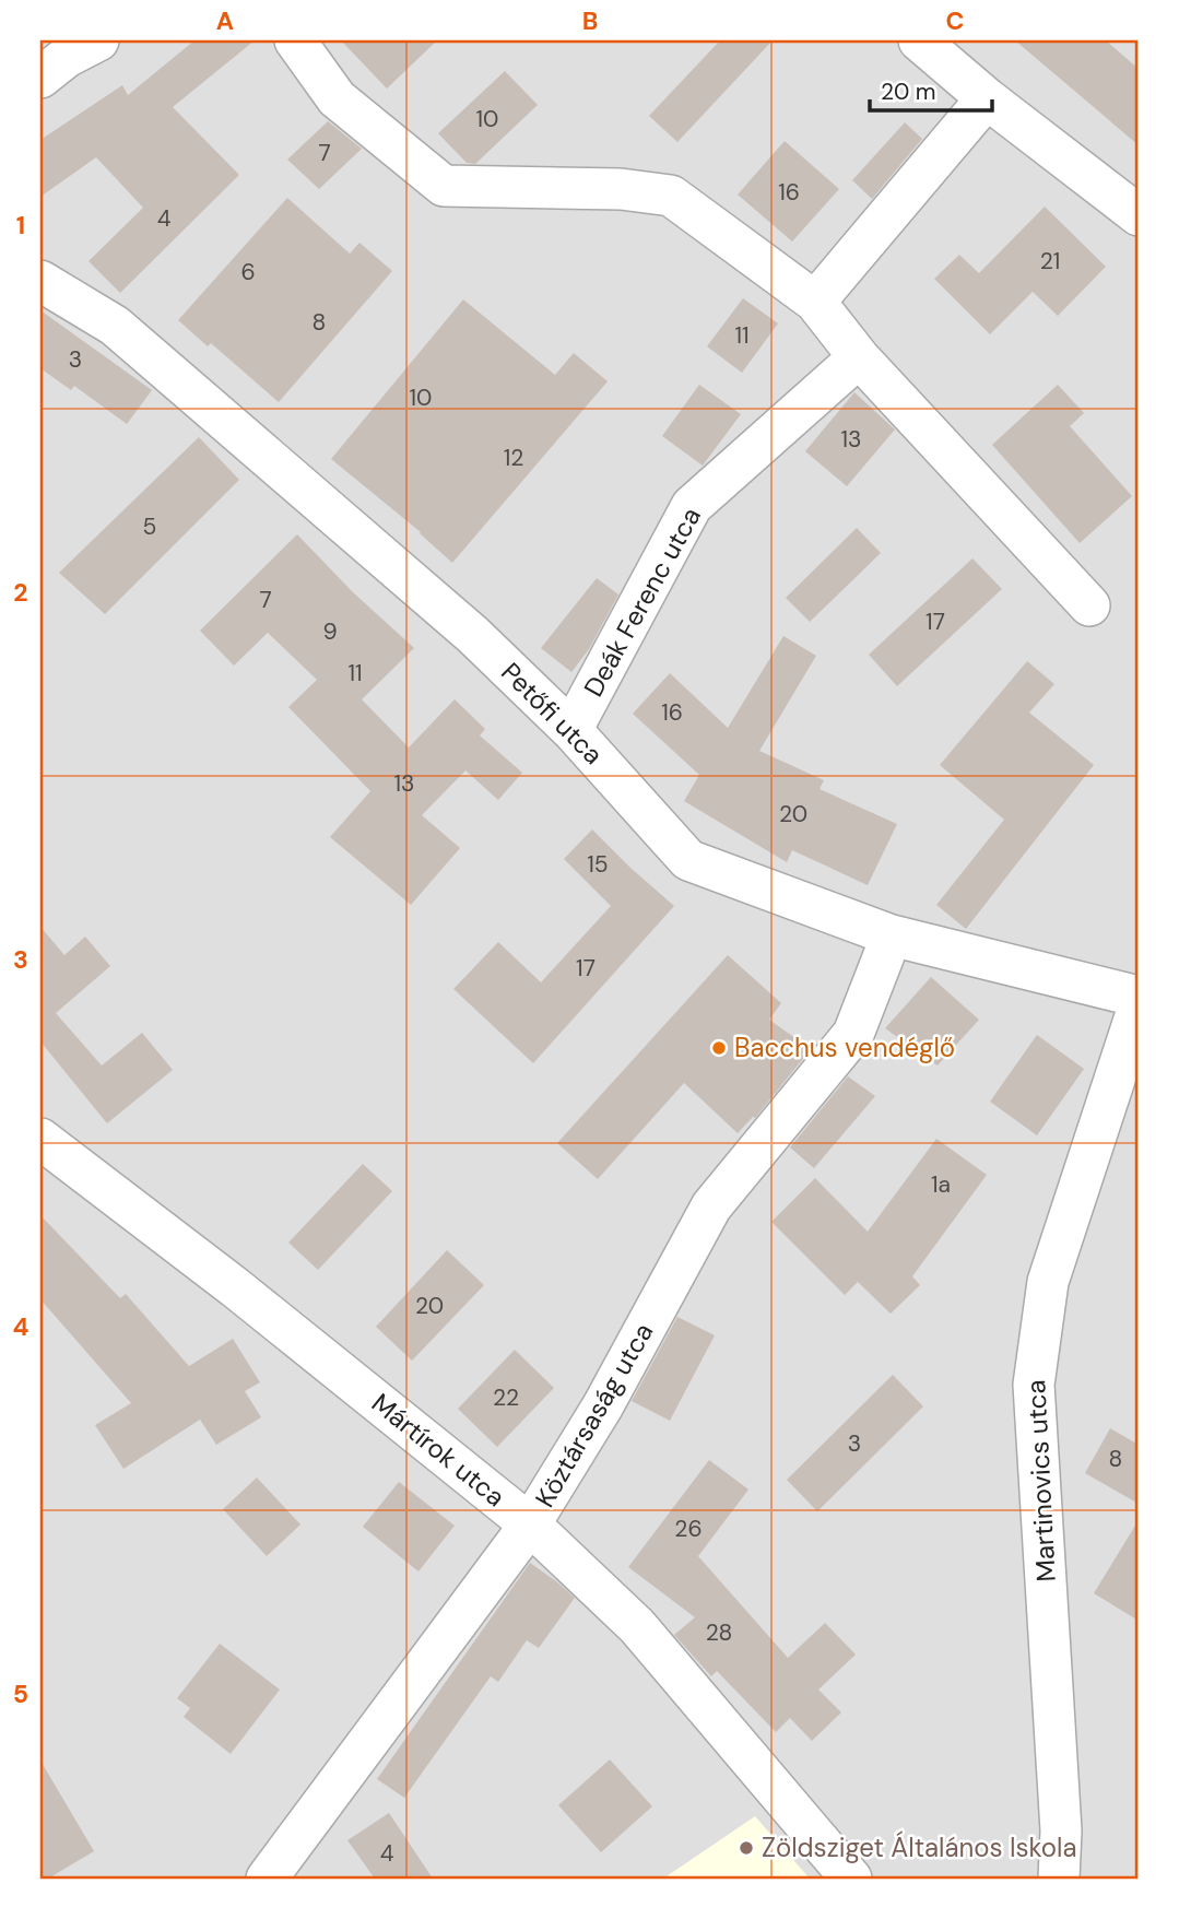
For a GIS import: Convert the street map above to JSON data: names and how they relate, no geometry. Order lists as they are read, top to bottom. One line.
{"streets":{"street":["Deák Ferenc utca","Petőfi utca","Köztársaság utca","Mártírok utca","Martinovics utca"]},"crossings":[["Deák Ferenc utca","Petőfi utca"],["Petőfi utca","Köztársaság utca"],["Köztársaság utca","Mártírok utca"]],"places":["Bacchus vendéglő","Zöldsziget Általános Iskola"],"house_numbers":["10","7","16","4","21","6","8","11","3","10","13","12","5","7","17","9","11","16","13","20","15","17","1a","20","22","3","8","26","28","4"],"scale_bar":"20 m","grid":{"columns":["A","B","C"],"rows":["1","2","3","4","5"]}}
